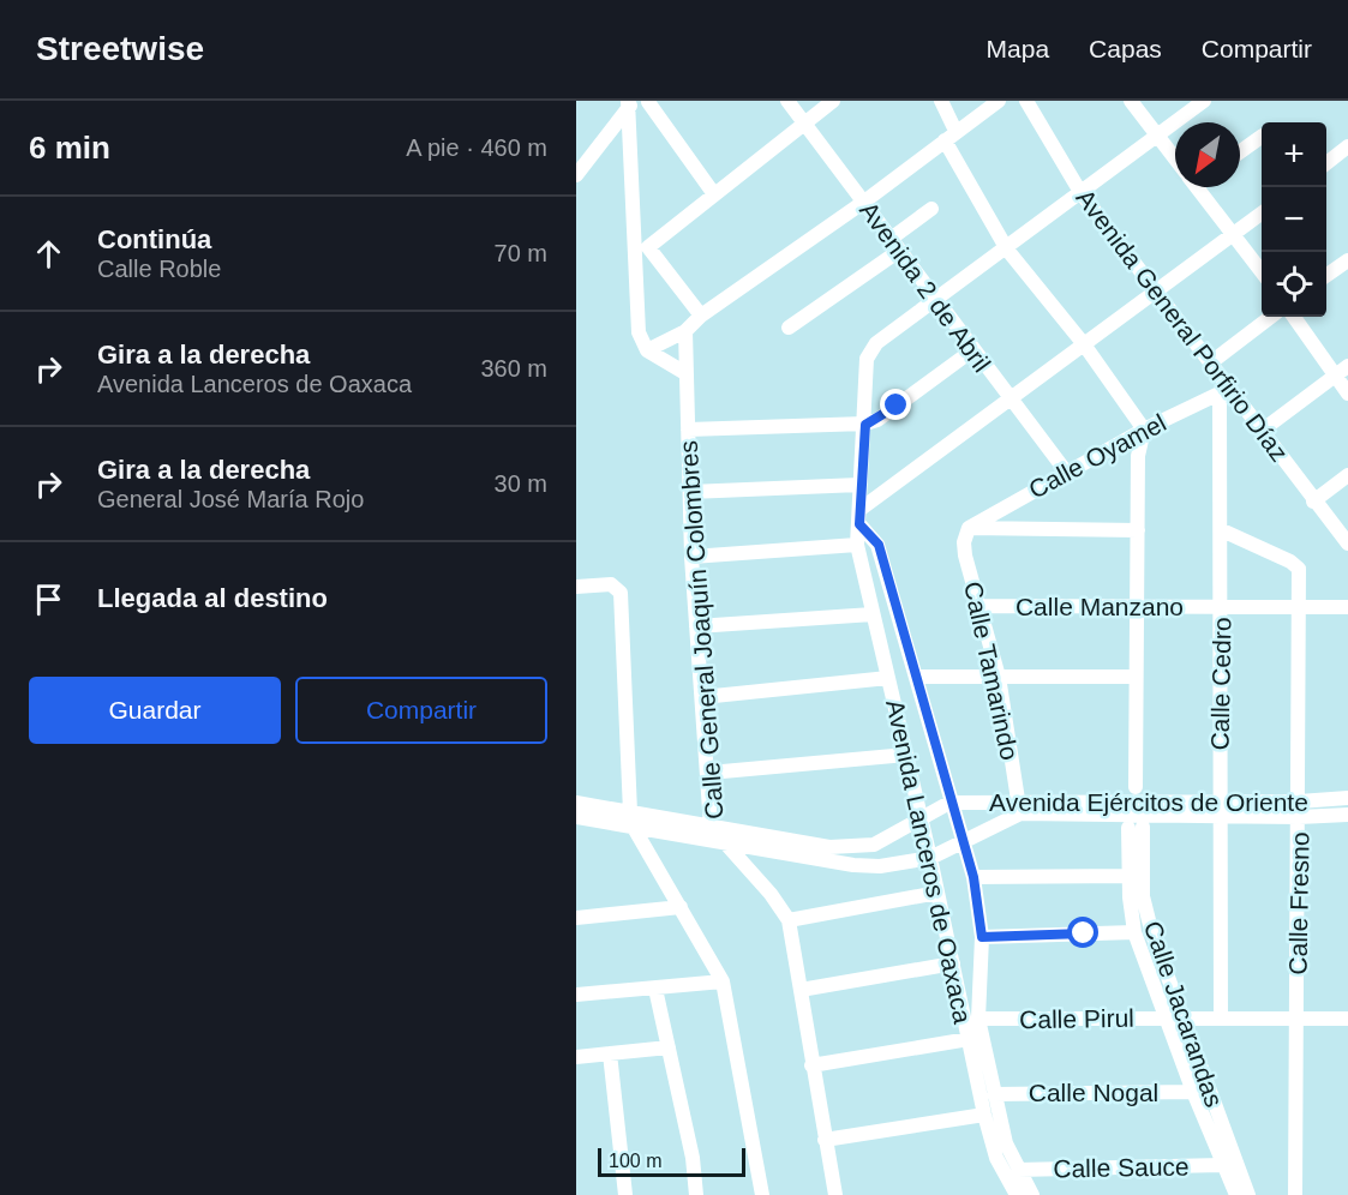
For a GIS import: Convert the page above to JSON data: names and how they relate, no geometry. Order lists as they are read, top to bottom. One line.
{"streets":{"street":["Avenida 2 de Abril","Avenida General Porfirio Díaz","Calle Oyamel","Calle Manzano","Calle General Joaquín Colombres","Calle Tamarindo","Calle Cedro","Avenida Ejércitos de Oriente","Avenida Lanceros de Oaxaca","Calle Fresno","Calle Jacarandas","Calle Pirul","Calle Nogal","Calle Sauce"]},"crossings":[["Avenida 2 de Abril","Calle Oyamel"],["Avenida 2 de Abril","Avenida Lanceros de Oaxaca"],["Avenida General Porfirio Díaz","Calle Oyamel"],["Avenida General Porfirio Díaz","Calle Cedro"],["Calle Oyamel","Calle Tamarindo"],["Calle Oyamel","Calle Cedro"],["Calle Manzano","Calle Tamarindo"],["Calle Manzano","Calle Cedro"],["Calle Manzano","Calle Fresno"],["Calle General Joaquín Colombres","Avenida Ejércitos de Oriente"],["Calle Tamarindo","Avenida Ejércitos de Oriente"],["Calle Cedro","Avenida Ejércitos de Oriente"],["Calle Cedro","Calle Fresno"],["Calle Cedro","Calle Pirul"],["Avenida Ejércitos de Oriente","Avenida Lanceros de Oaxaca"],["Avenida Ejércitos de Oriente","Calle Fresno"],["Avenida Lanceros de Oaxaca","Calle Pirul"],["Avenida Lanceros de Oaxaca","Calle Nogal"],["Avenida Lanceros de Oaxaca","Calle Sauce"],["Calle Fresno","Calle Pirul"],["Calle Jacarandas","Calle Pirul"],["Calle Jacarandas","Calle Nogal"],["Calle Jacarandas","Calle Sauce"]],"scale_bar":"100 m","north":"bottom left","page":{"header":"Streetwise","nav":["Mapa","Capas","Compartir"],"heading":["6 min","A pie · 460 m"],"map_buttons":["+","−"],"list":[["Continúa","Calle Roble","70 m"],["Gira a la derecha","Avenida Lanceros de Oaxaca","360 m"],["Gira a la derecha","General José María Rojo","30 m"],"Llegada al destino"],"buttons":["Guardar","Compartir"],"scale":"100 m"}}
